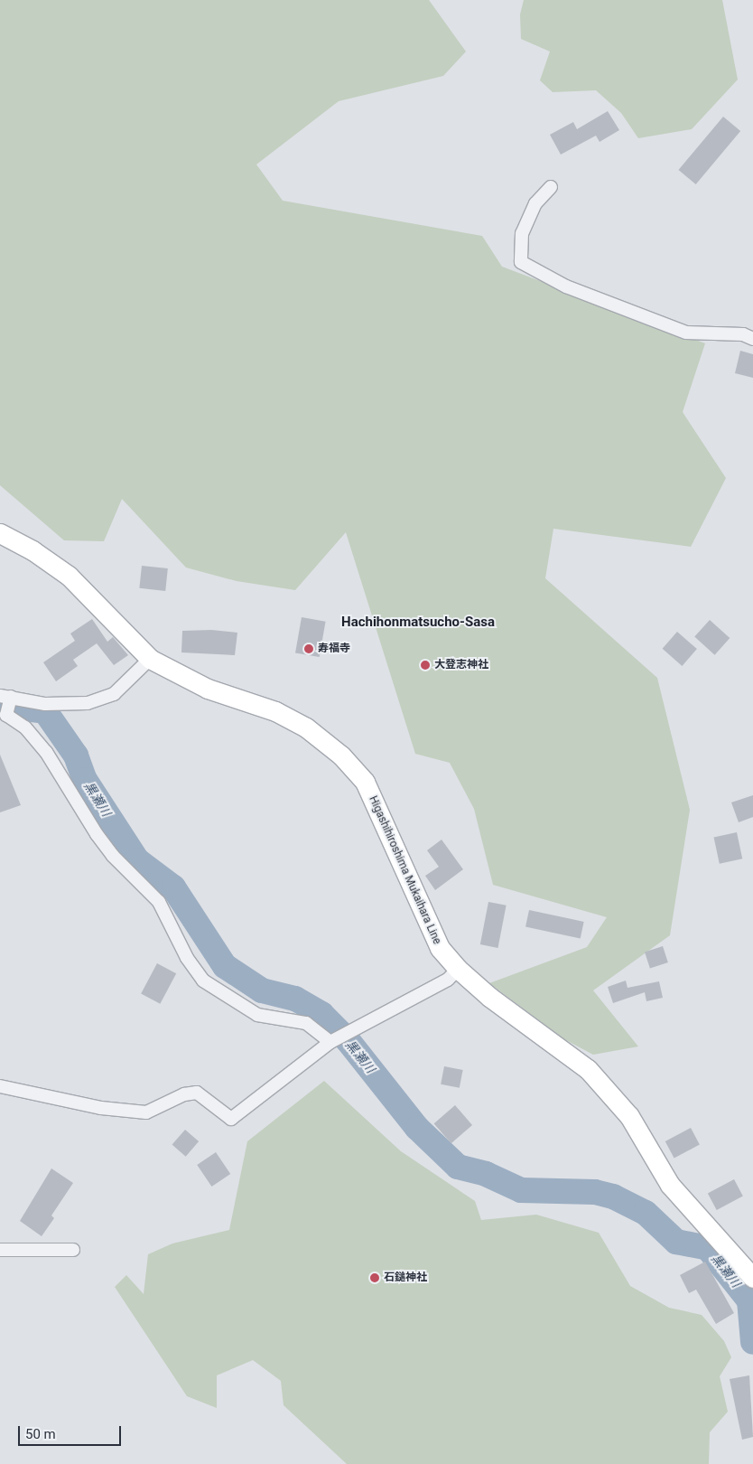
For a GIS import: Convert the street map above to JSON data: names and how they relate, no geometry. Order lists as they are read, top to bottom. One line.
{"streets":{"main road":["Higashihiroshima Mukaihara Line"]},"districts":["Hachihonmatsucho-Sasa"],"water":["黒瀬川"],"places":["寿福寺","大登志神社","石鎚神社"],"scale_bar":"50 m"}
